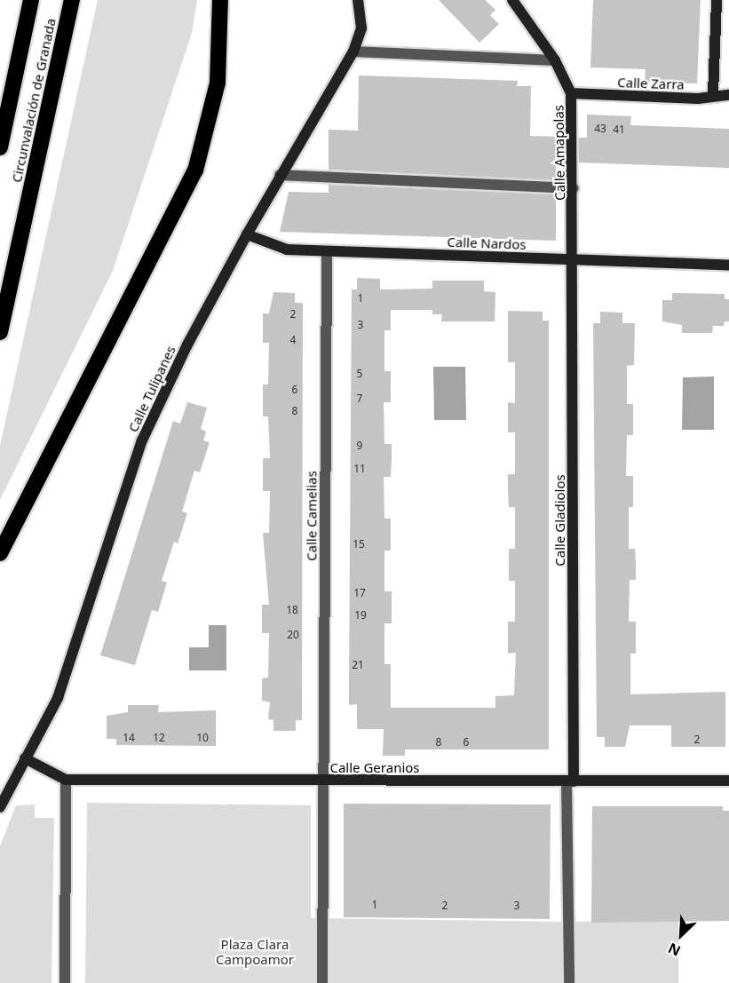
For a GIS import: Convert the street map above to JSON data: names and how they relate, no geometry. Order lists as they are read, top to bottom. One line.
{"streets":{"highway":["Circunvalación de Granada"],"street":["Calle Zarra","Calle Amapolas","Calle Nardos","Calle Tulipanes","Calle Camelias","Calle Gladiolos","Calle Geranios"]},"crossings":[["Calle Zarra","Calle Amapolas"],["Calle Amapolas","Calle Nardos"],["Calle Amapolas","Calle Gladiolos"],["Calle Nardos","Calle Tulipanes"],["Calle Nardos","Calle Camelias"],["Calle Nardos","Calle Gladiolos"],["Calle Tulipanes","Calle Geranios"],["Calle Camelias","Calle Geranios"],["Calle Gladiolos","Calle Geranios"]],"parks":["Plaza Clara Campoamor"],"house_numbers":["43","41","1","2","3","4","5","6","7","8","9","11","15","17","18","19","20","21","14","12","10","2","8","6","1","2","3"],"north":"bottom left"}
